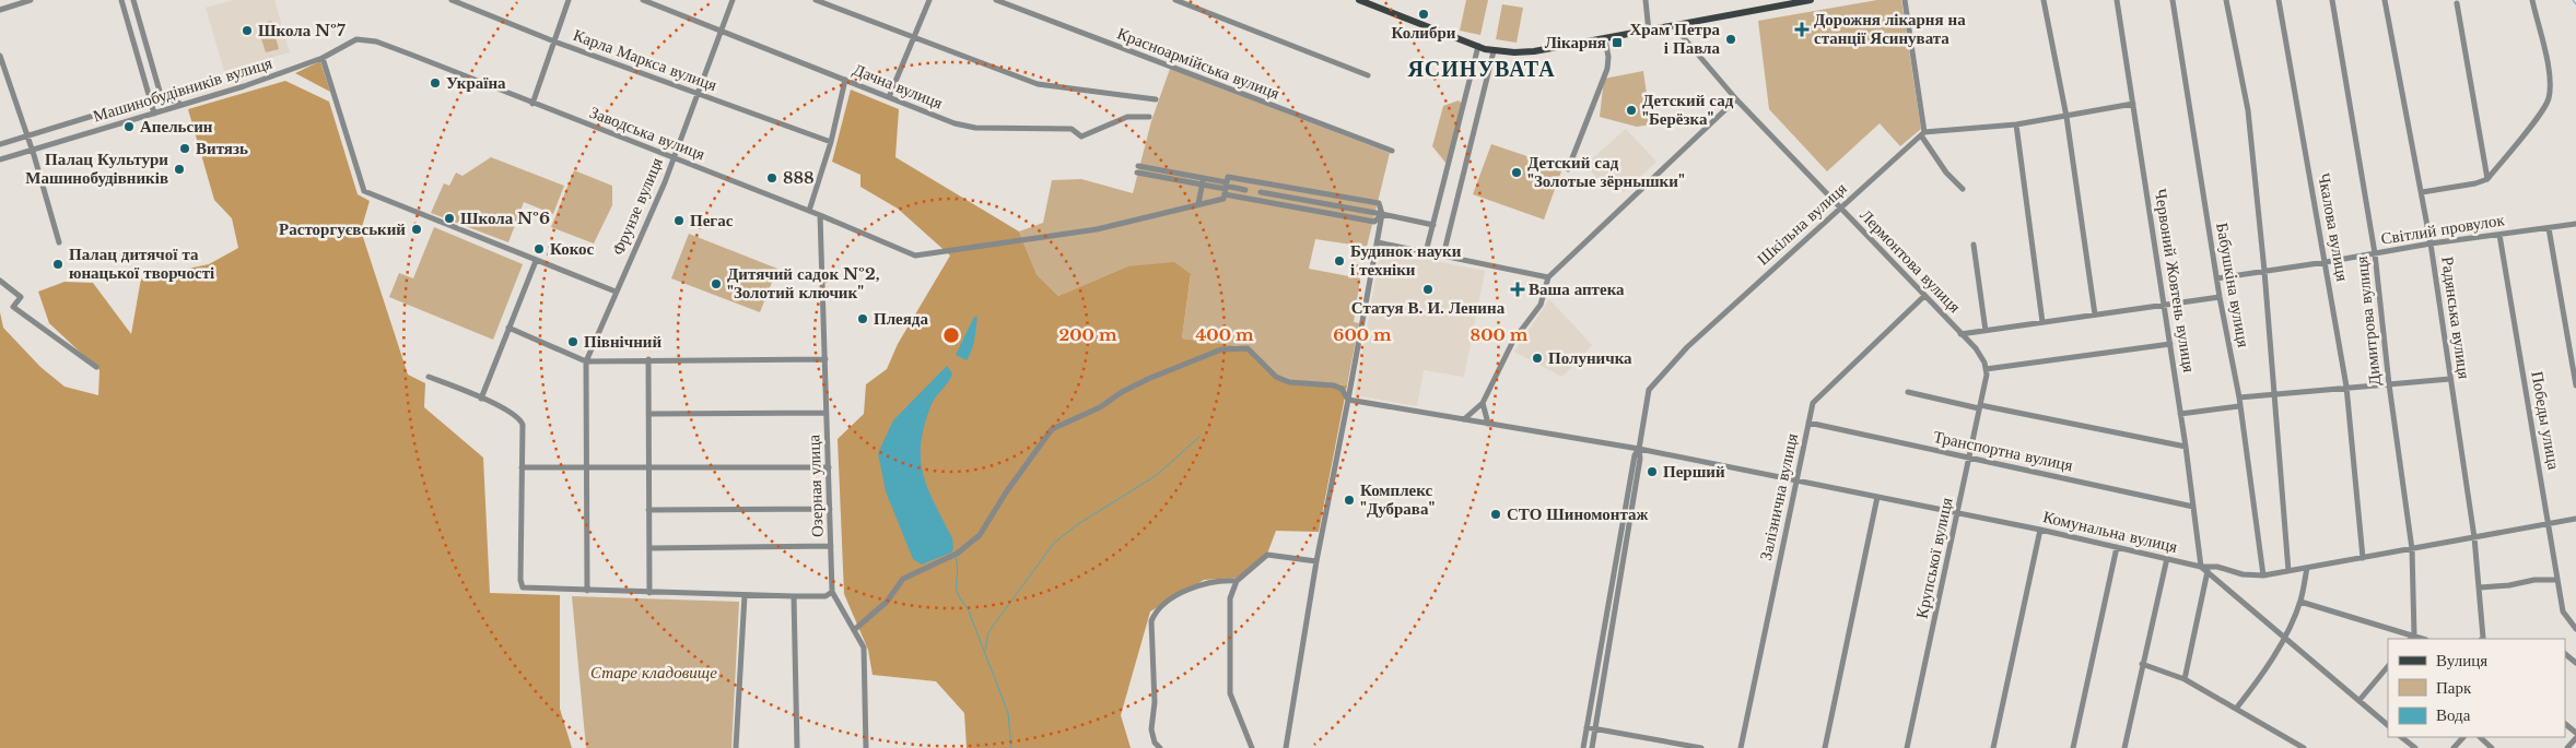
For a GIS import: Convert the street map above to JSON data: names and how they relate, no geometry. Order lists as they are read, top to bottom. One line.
{"streets":{"street":["Карла Маркса вулиця","Красноармійська вулиця","Дачна вулиця","Машинобудівників вулиця","Заводська вулиця","Фрунзе вулиця","Шкільна вулиця","Чкалова вулиця","Світлий провулок","Лермонтова вулиця","Червоний Жовтень вулиця","Бабушкіна вулиця","Радянська вулиця","Димитрова вулиця","Победы улица","Транспортна вулиця","Озерная улица","Залізнична вулиця","Комунальна вулиця","Крупської вулиця"]},"crossings":[["Карла Маркса вулиця","Фрунзе вулиця"],["Дачна вулиця","Фрунзе вулиця"],["Машинобудівників вулиця","Заводська вулиця"],["Заводська вулиця","Фрунзе вулиця"],["Заводська вулиця","Озерная улица"],["Шкільна вулиця","Лермонтова вулиця"],["Шкільна вулиця","Комунальна вулиця"],["Чкалова вулиця","Світлий провулок"],["Чкалова вулиця","Комунальна вулиця"],["Світлий провулок","Бабушкіна вулиця"],["Світлий провулок","Радянська вулиця"],["Світлий провулок","Димитрова вулиця"],["Світлий провулок","Победы улица"],["Лермонтова вулиця","Залізнична вулиця"],["Лермонтова вулиця","Крупської вулиця"],["Червоний Жовтень вулиця","Транспортна вулиця"],["Червоний Жовтень вулиця","Комунальна вулиця"],["Бабушкіна вулиця","Комунальна вулиця"],["Радянська вулиця","Комунальна вулиця"],["Димитрова вулиця","Комунальна вулиця"],["Победы улица","Комунальна вулиця"],["Транспортна вулиця","Залізнична вулиця"],["Транспортна вулиця","Крупської вулиця"],["Залізнична вулиця","Комунальна вулиця"],["Комунальна вулиця","Крупської вулиця"]],"districts":["ЯСИНУВАТА"],"parks":["Старе кладовище"],"places":{"other":["Колибри","Школа №7","Храм Петра і Павла","Україна","Детский сад \"Берёзка\"","Апельсин","Витязь","Палац Культури Машинобудівників","Детский сад \"Золотые зёрнышки\"","888","Школа №6","Пегас","Расторгуєвський","Кокос","Будинок науки і техніки","Палац дитячої та юнацької творчості","Дитячий садок №2, \"Золотий ключик\"","Статуя В. И. Ленина","Плеяда","Північний","Полуничка","Перший","Комплекс \"Дубрава\"","СТО Шиномонтаж"],"health":["Дорожня лікарня на станції Ясинувата","Ваша аптека"],"transit":["Лікарня"]},"legend":["Вулиця","Парк","Вода"],"rings":["200 m","400 m","600 m","800 m"]}
